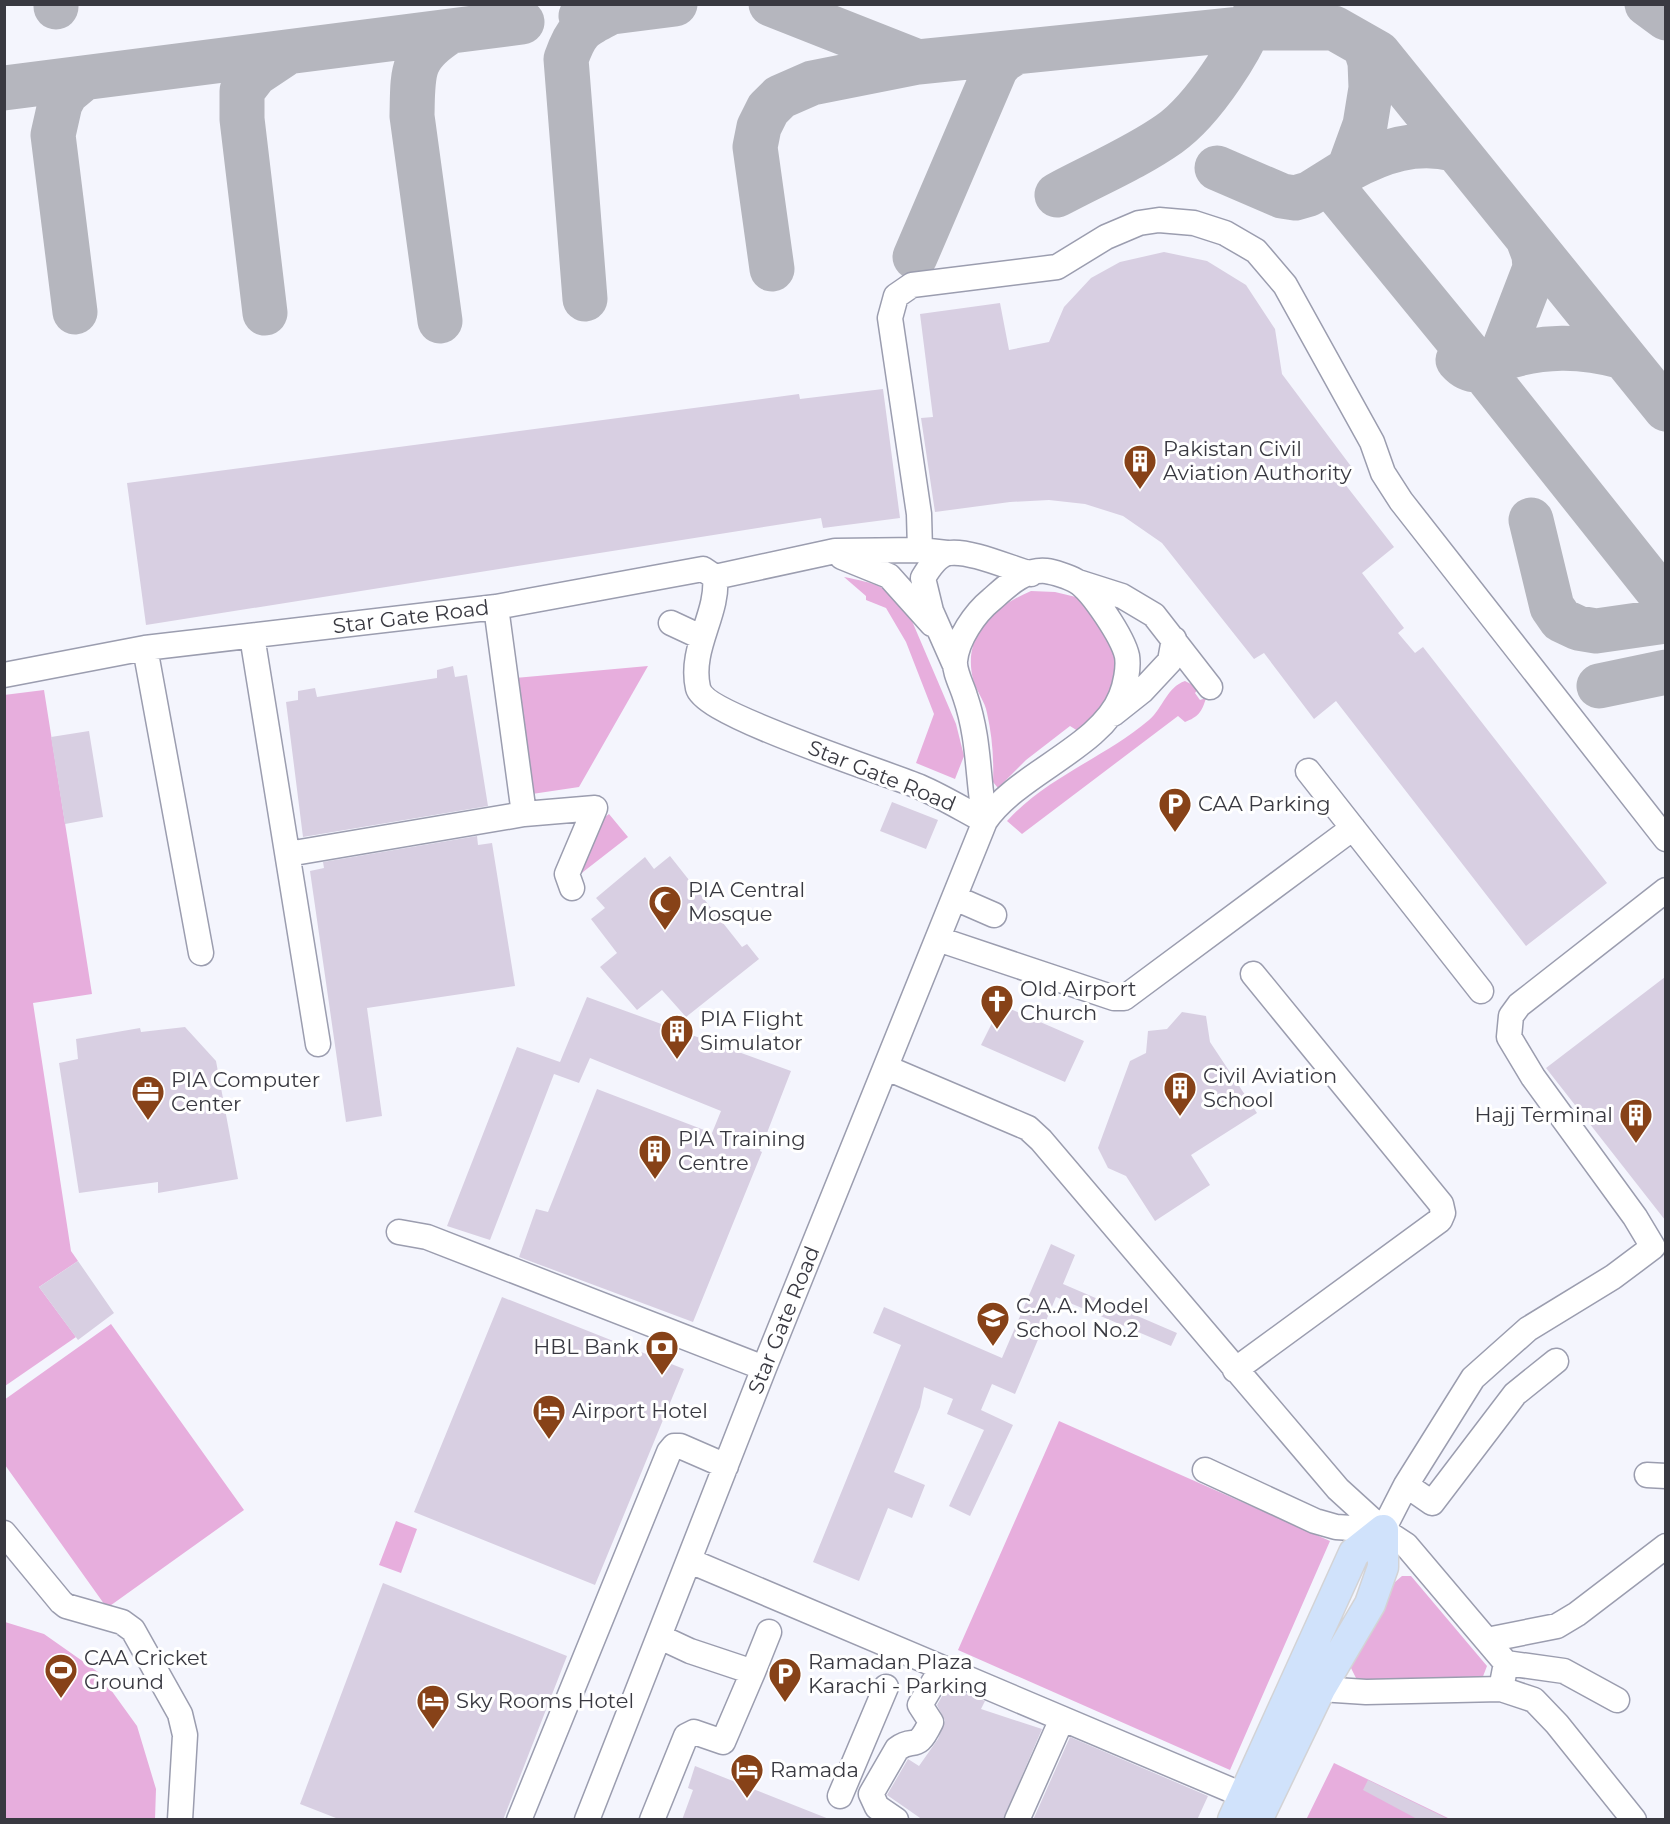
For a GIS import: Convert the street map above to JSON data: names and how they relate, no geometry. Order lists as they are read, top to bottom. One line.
{"streets":{"street":["Star Gate Road"]},"places":{"building":["Pakistan Civil Aviation Authority","PIA Flight Simulator","Civil Aviation School","Hajj Terminal","PIA Training Centre"],"parking":["CAA Parking","Ramadan Plaza Karachi - Parking"],"mosque":["PIA Central Mosque"],"church":["Old Airport Church"],"office":["PIA Computer Center"],"school or university":["C.A.A. Model School No.2"],"bank":["HBL Bank"],"hotel":["Airport Hotel","Sky Rooms Hotel","Ramada"],"sports":["CAA Cricket Ground"]}}
